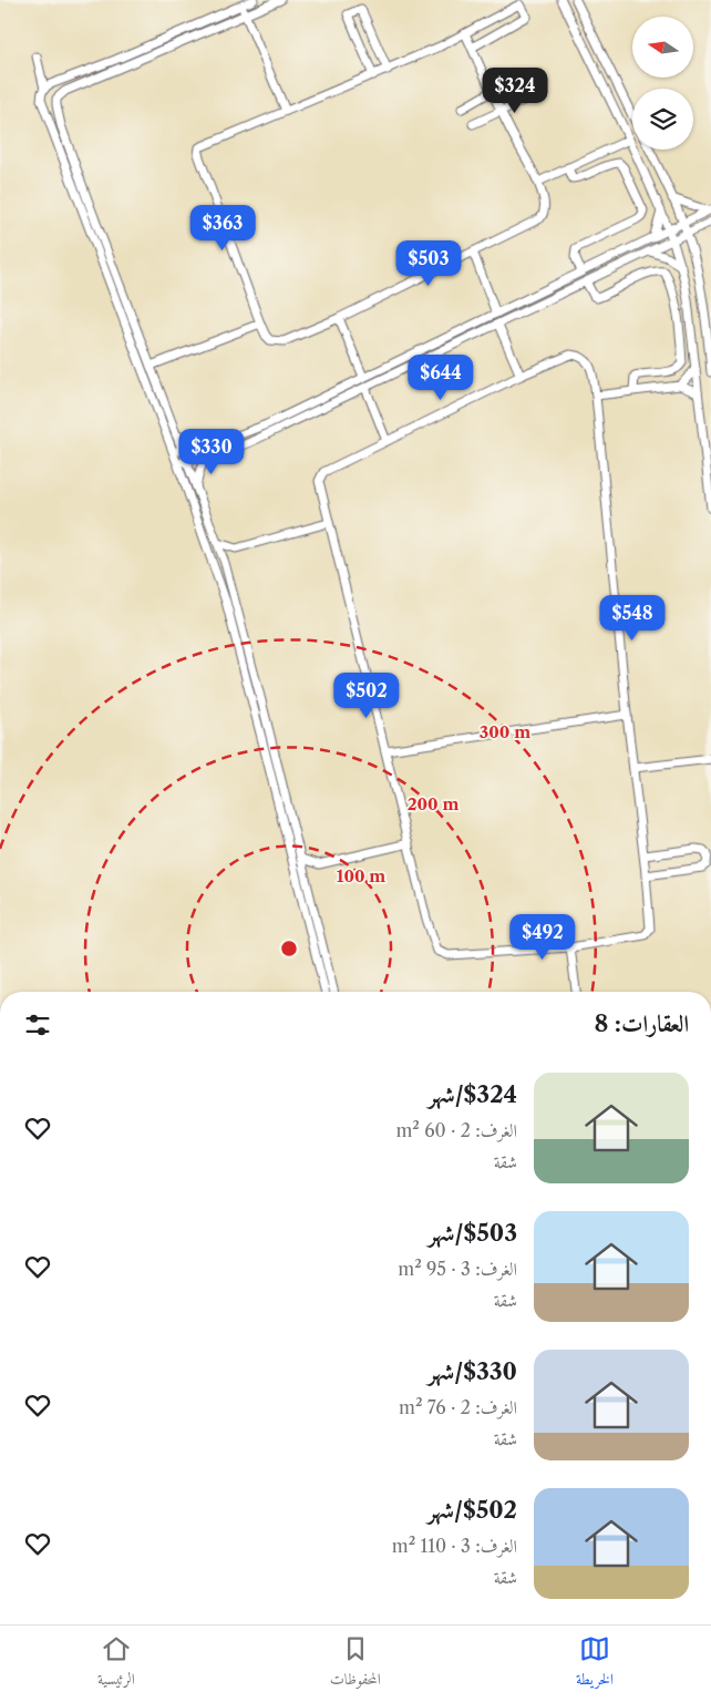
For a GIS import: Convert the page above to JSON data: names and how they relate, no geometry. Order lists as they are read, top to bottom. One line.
{"north":"left","page":{"price":["$324","$363","$503","$644","$330","$548","$502","$492"],"heading":"العقارات: 8","list":[{"name":"$324/شهر","note":"الغرف: 2 · 60 m² · شقة"},{"name":"$503/شهر","note":"الغرف: 3 · 95 m² · شقة"},{"name":"$330/شهر","note":"الغرف: 2 · 76 m² · شقة"},{"name":"$502/شهر","note":"الغرف: 3 · 110 m² · شقة"}],"tabs":["الخريطة","المحفوظات","الرئيسية"]},"rings":["300 m","200 m","100 m"]}
